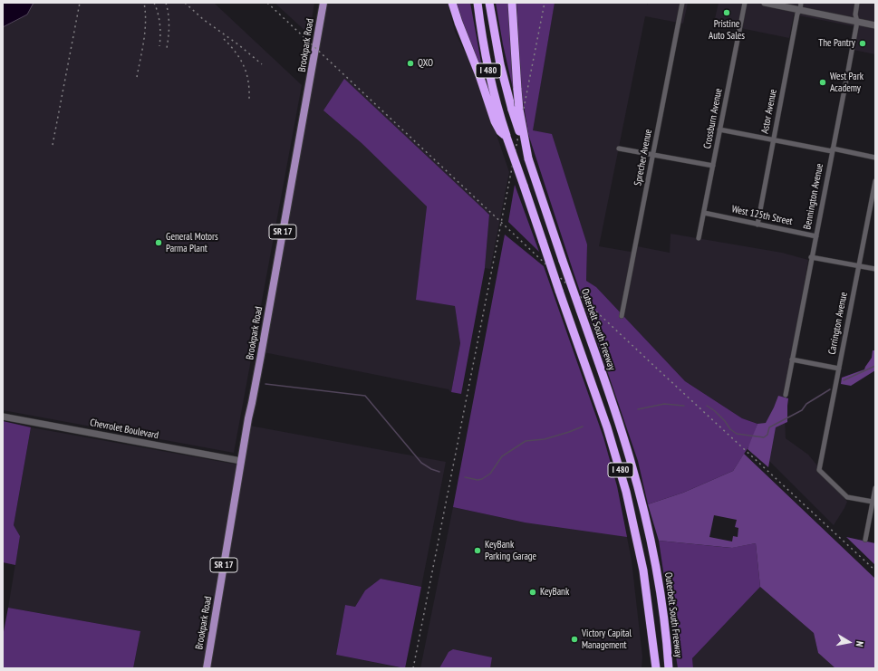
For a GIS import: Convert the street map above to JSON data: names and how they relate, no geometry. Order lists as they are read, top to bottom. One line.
{"streets":{"highway":["I 480","Outerbelt South Freeway"],"main road":["Brookpark Road","SR 17","Chevrolet Boulevard"],"street":["Astor Avenue","Crossburn Avenue","Sprecher Avenue","Bennington Avenue","West 125th Street","Carrington Avenue"]},"crossings":[["Brookpark Road","Chevrolet Boulevard"],["Astor Avenue","West 125th Street"],["Crossburn Avenue","West 125th Street"],["Bennington Avenue","West 125th Street"]],"places":["Pristine Auto Sales","The Pantry","QXO","West Park Academy","General Motors Parma Plant","KeyBank Parking Garage","KeyBank","Victory Capital Management"],"north":"right"}
